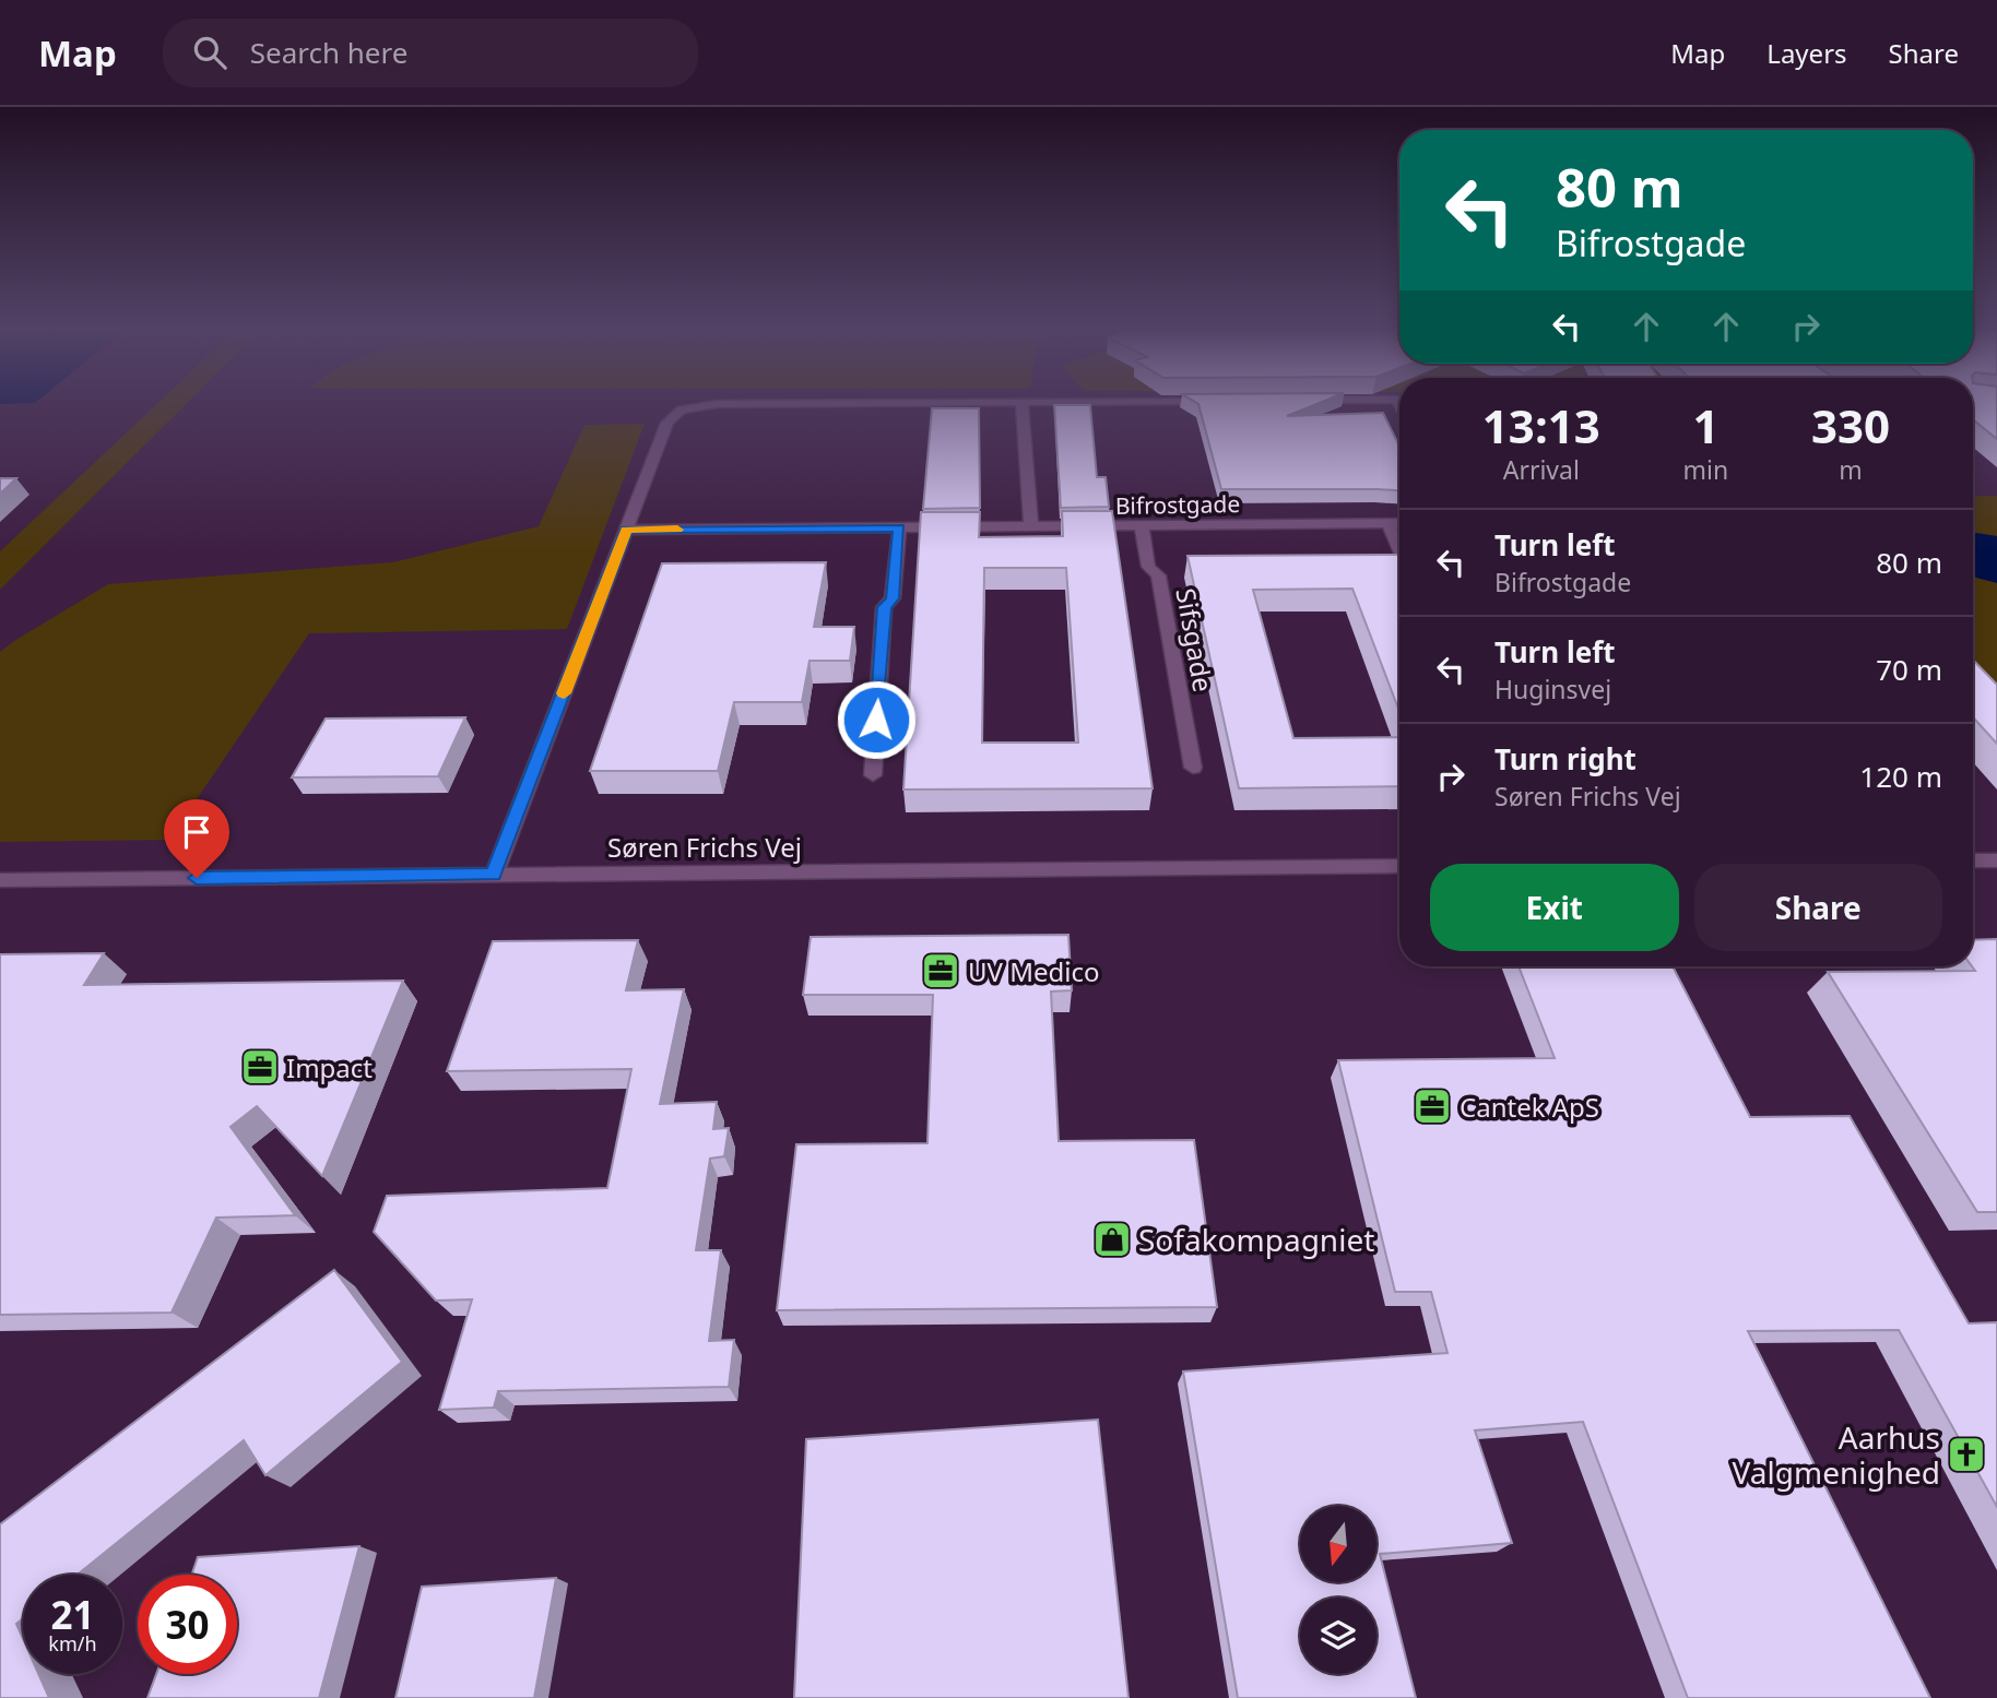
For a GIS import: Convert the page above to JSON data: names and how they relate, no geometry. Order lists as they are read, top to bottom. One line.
{"streets":{"street":["Bifrostgade","Sifsgade","Søren Frichs Vej"]},"crossings":[["Bifrostgade","Sifsgade"]],"places":{"office":["UV Medico","Impact","Cantek ApS"],"shop":["Sofakompagniet"],"church":["Aarhus Valgmenighed"]},"north":"bottom","page":{"header":"Map","search":"Search here","nav":["Map","Layers","Share"],"turn":["80 m","Bifrostgade"],"eta":["13:13","Arrival","1","min","330","m"],"list":[{"name":"Turn left","note":"Bifrostgade","value":"80 m"},{"name":"Turn left","note":"Huginsvej","value":"70 m"},{"name":"Turn right","note":"Søren Frichs Vej","value":"120 m"}],"buttons":["Exit","Share"],"speed":"21 km/h","limit":"30"}}
